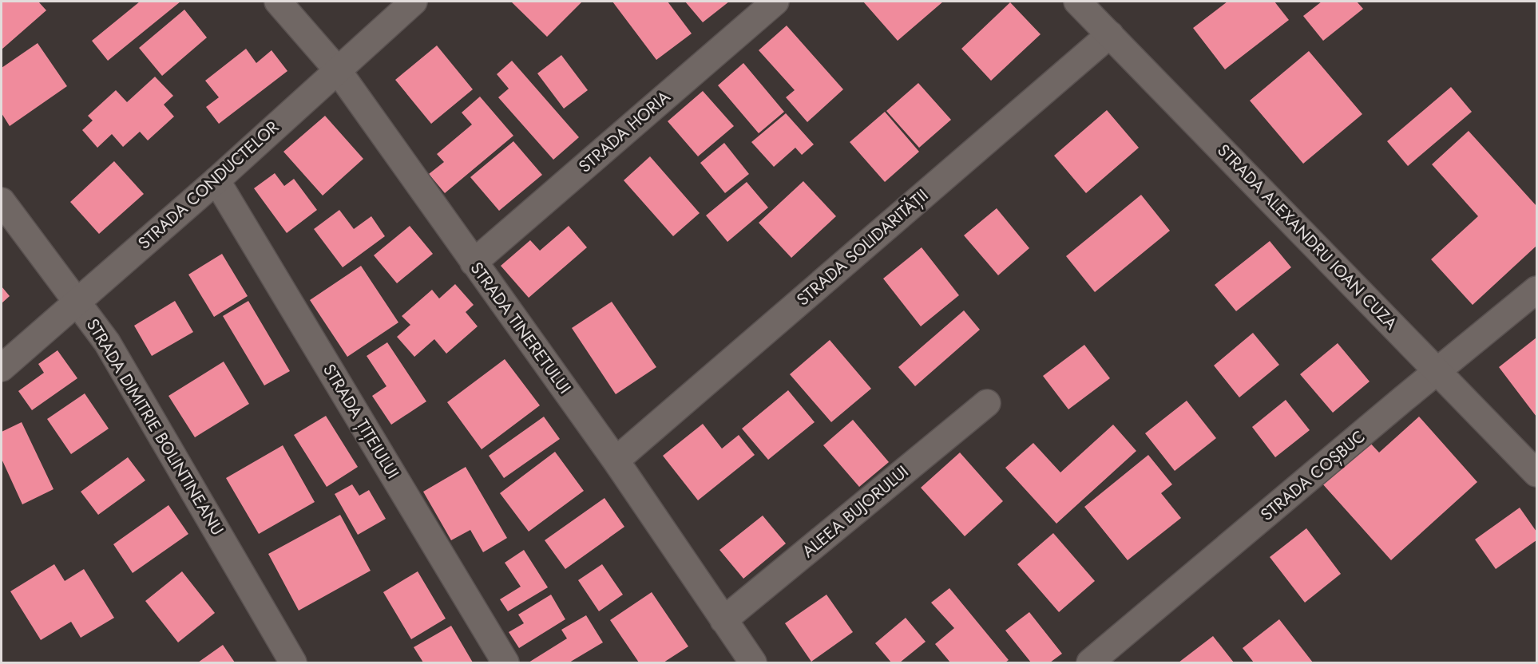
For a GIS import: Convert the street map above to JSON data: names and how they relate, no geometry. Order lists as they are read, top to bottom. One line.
{"streets":{"street":["STRADA HORIA","STRADA CONDUCTELOR","STRADA ALEXANDRU IOAN CUZA","STRADA SOLIDARITĂȚII","STRADA TINERETULUI","STRADA ȚIȚEIULUI","STRADA DIMITRIE BOLINTINEANU","STRADA COȘBUC","ALEEA BUJORULUI"]},"crossings":[["STRADA HORIA","STRADA TINERETULUI"],["STRADA CONDUCTELOR","STRADA TINERETULUI"],["STRADA CONDUCTELOR","STRADA ȚIȚEIULUI"],["STRADA CONDUCTELOR","STRADA DIMITRIE BOLINTINEANU"],["STRADA ALEXANDRU IOAN CUZA","STRADA SOLIDARITĂȚII"],["STRADA ALEXANDRU IOAN CUZA","STRADA COȘBUC"],["STRADA SOLIDARITĂȚII","STRADA TINERETULUI"],["STRADA TINERETULUI","ALEEA BUJORULUI"]]}
